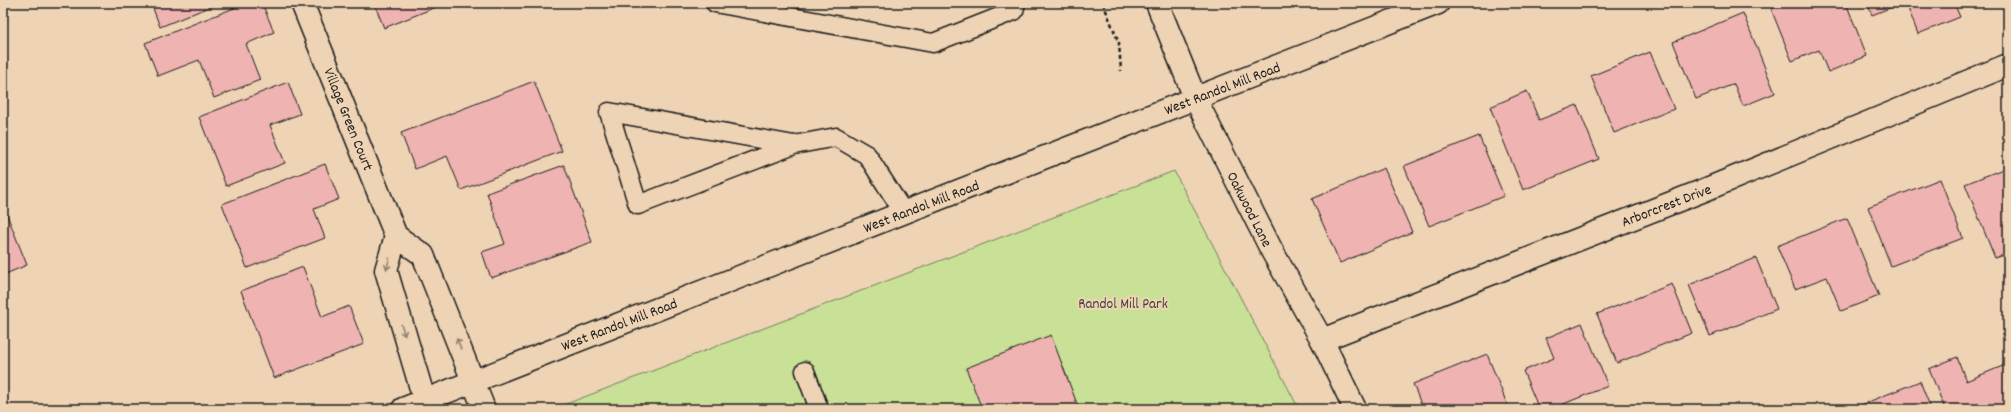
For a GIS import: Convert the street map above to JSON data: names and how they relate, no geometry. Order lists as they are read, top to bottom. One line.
{"streets":{"street":["West Randol Mill Road","Village Green Court","Arborcrest Drive","Oakwood Lane"]},"crossings":[["West Randol Mill Road","Oakwood Lane"],["Arborcrest Drive","Oakwood Lane"]],"parks":["Randol Mill Park"]}
